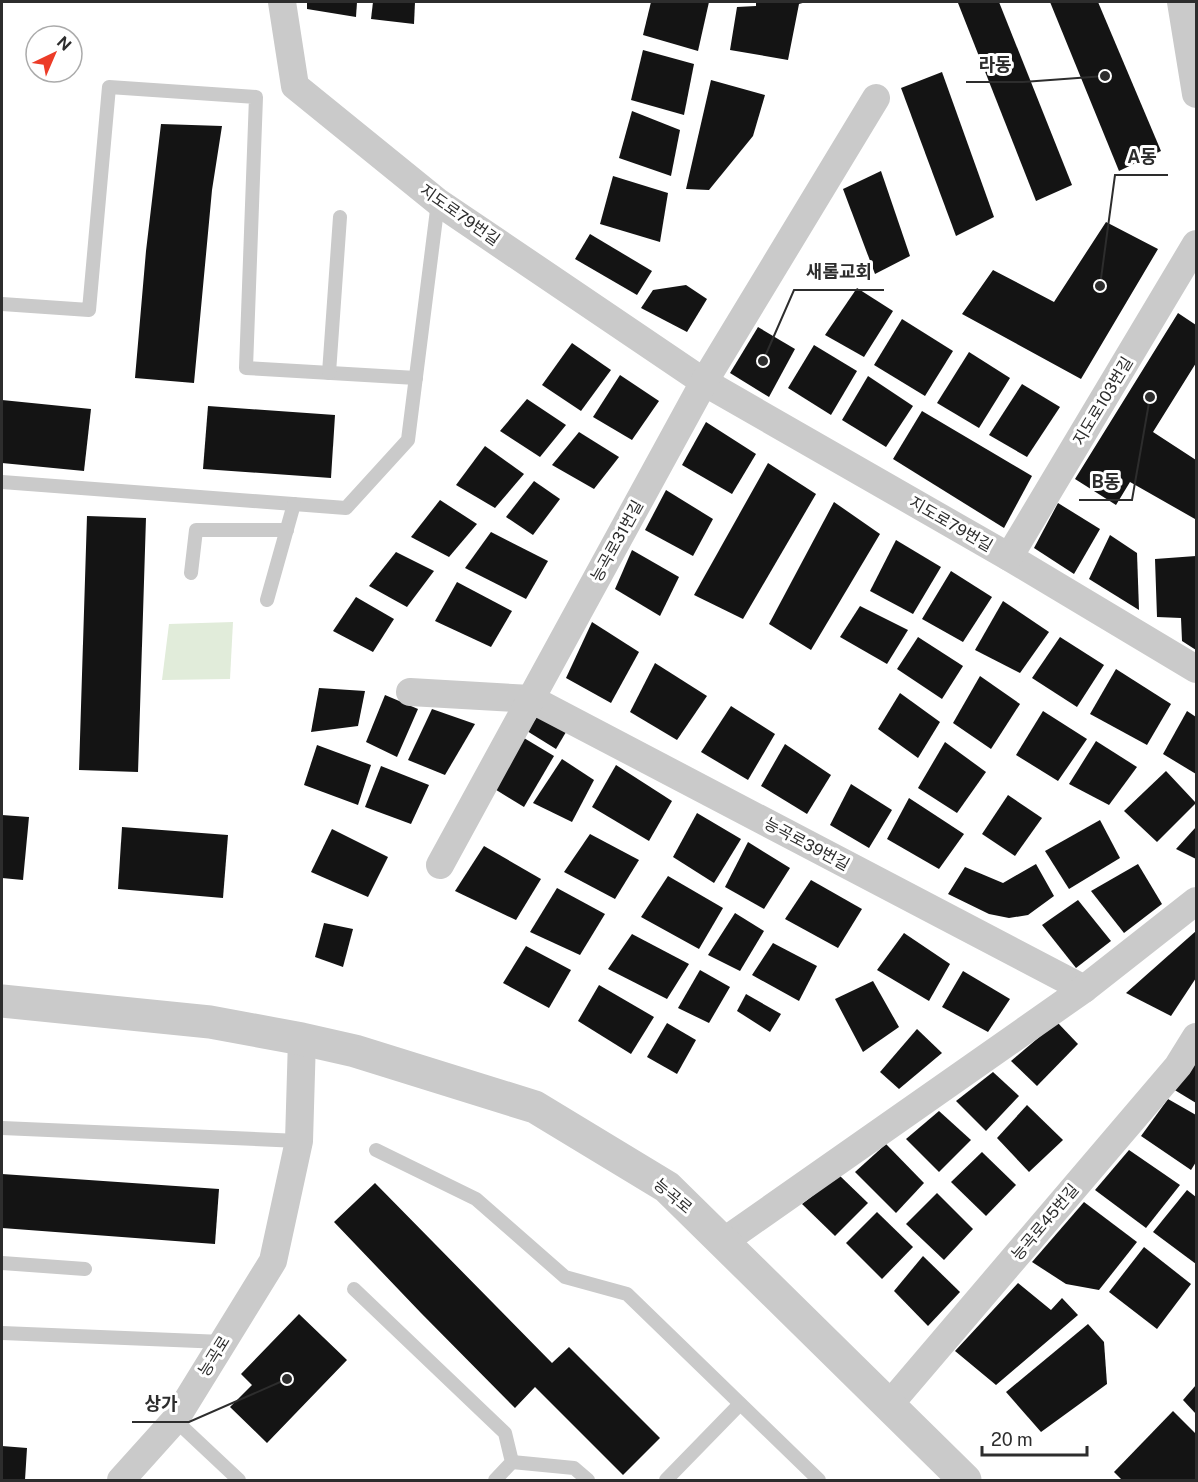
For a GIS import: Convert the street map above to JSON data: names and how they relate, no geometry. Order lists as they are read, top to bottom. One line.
{"streets":{"street":["지도로79번길","지도로103번길","능곡로31번길","능곡로39번길","능곡로","능곡로45번길"]},"crossings":[["지도로79번길","지도로103번길"],["지도로79번길","능곡로31번길"],["능곡로31번길","능곡로39번길"],["능곡로","능곡로45번길"]],"places":["라동","A동","새롬교회","B동","상가"],"scale_bar":"20 m","north":"top right"}
